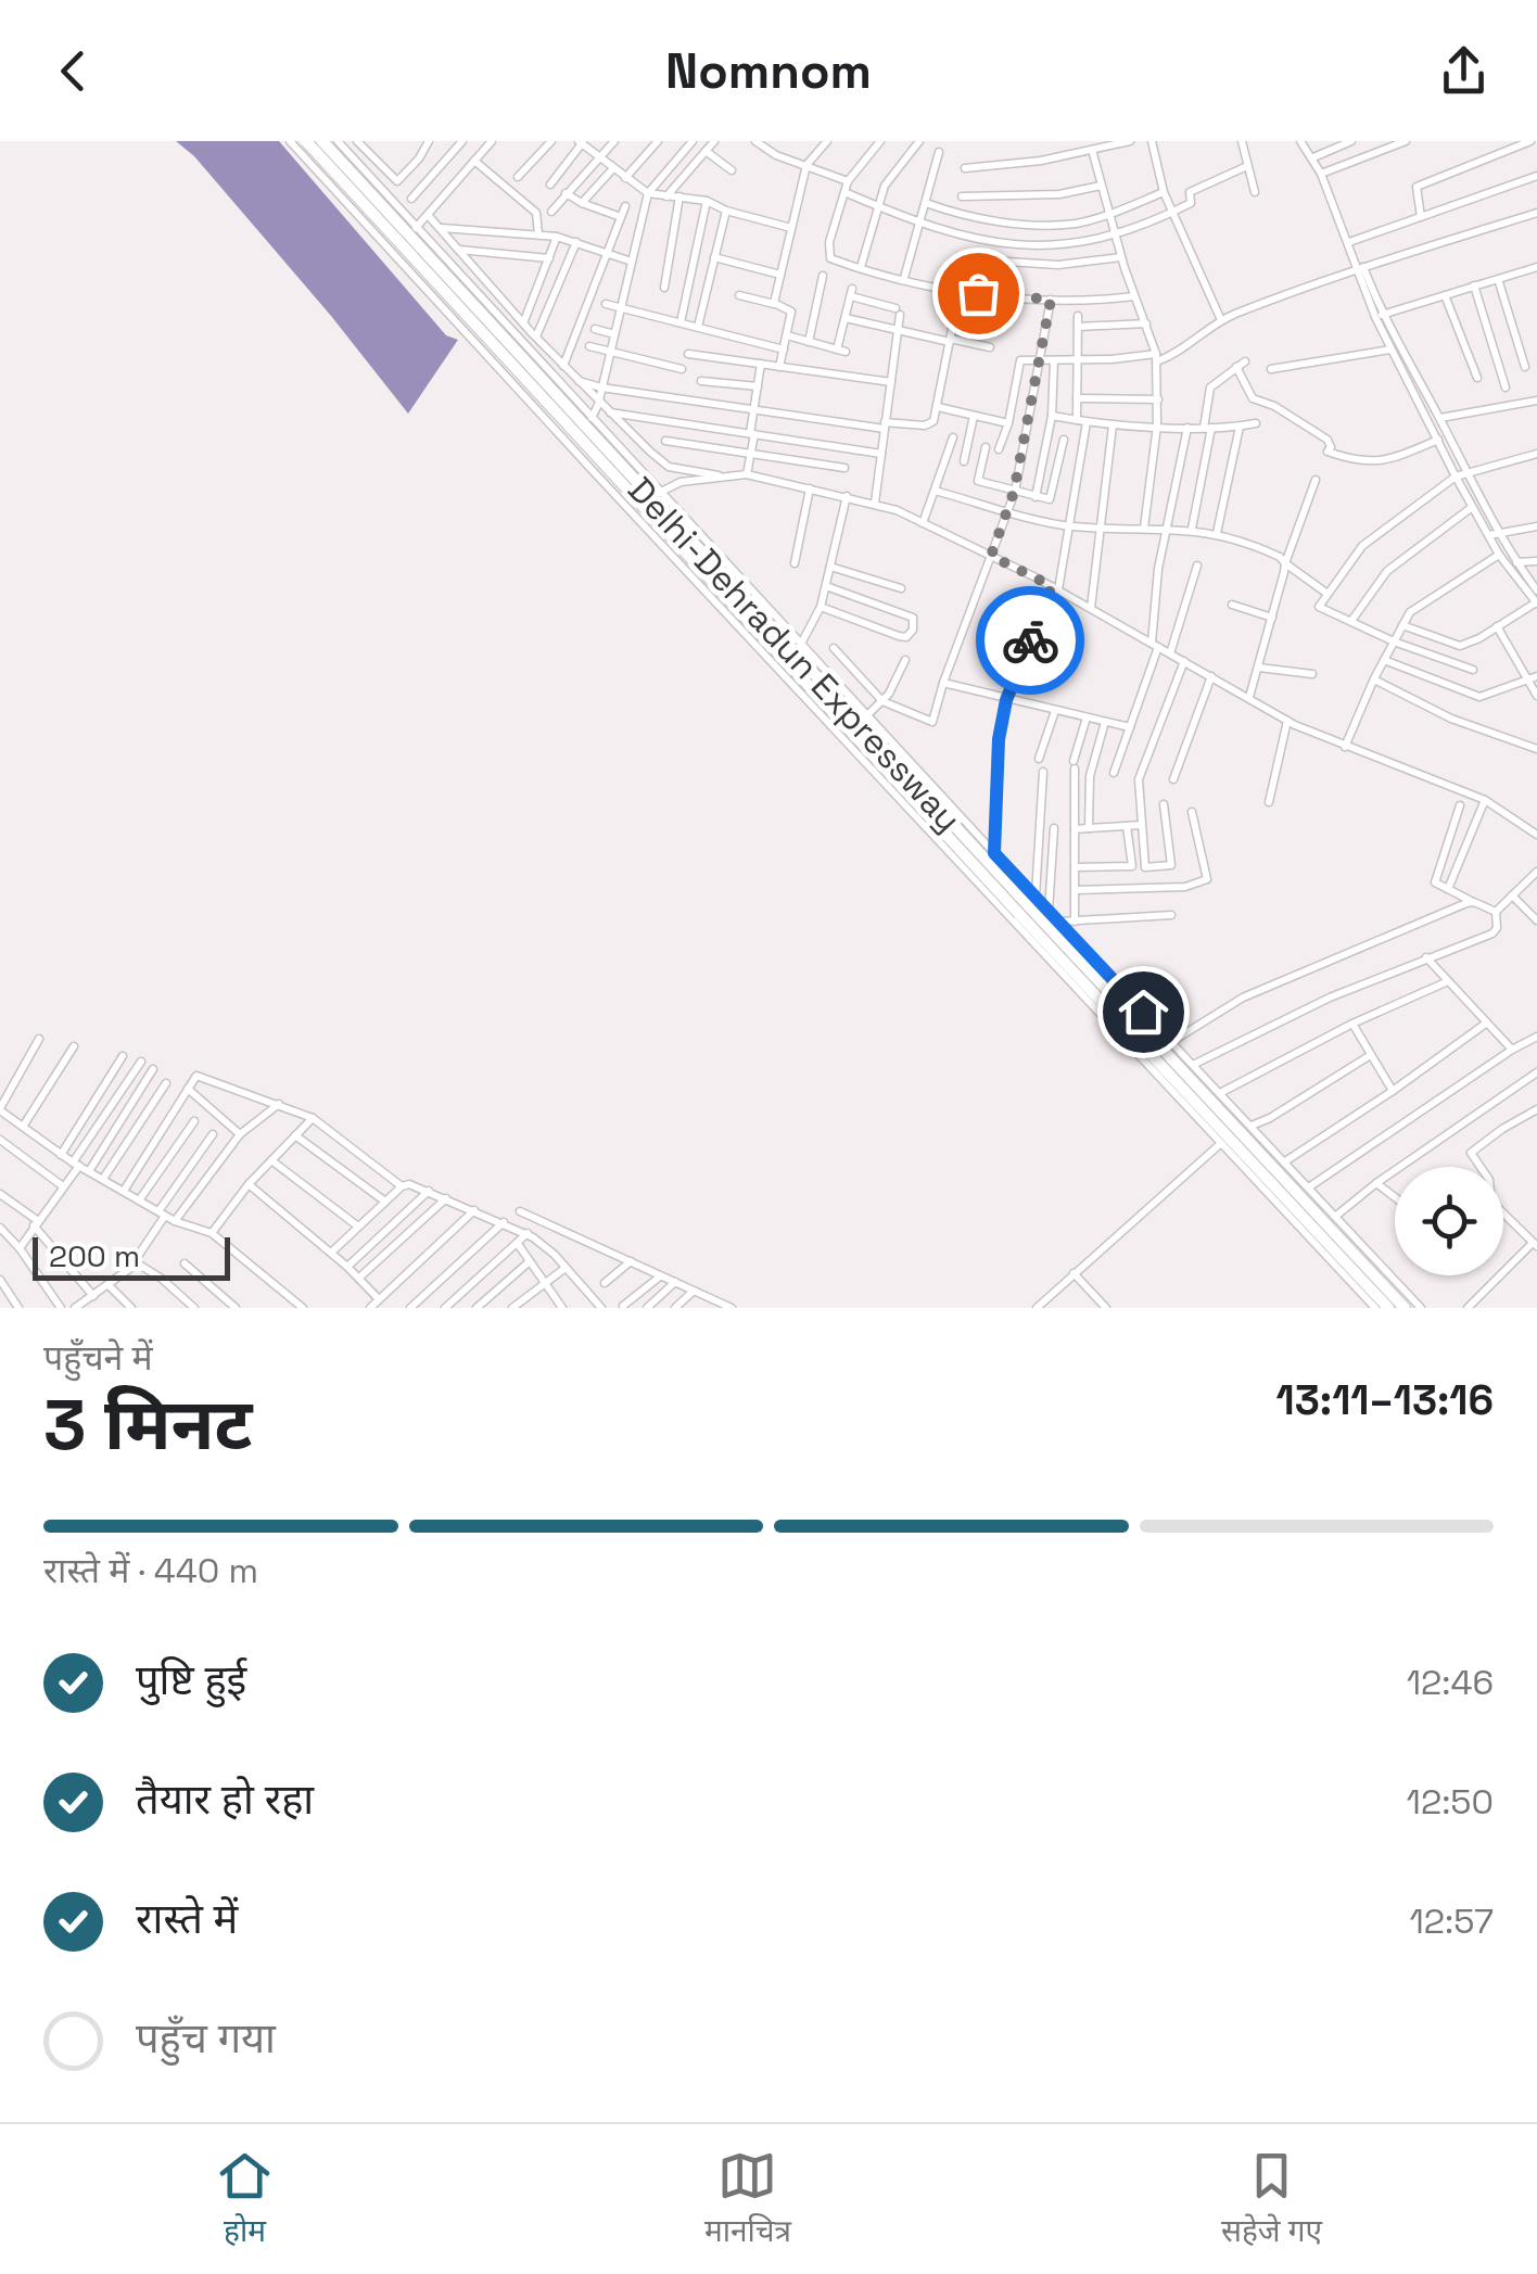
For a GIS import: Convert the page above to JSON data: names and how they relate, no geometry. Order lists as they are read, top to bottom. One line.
{"streets":{"highway":["Delhi-Dehradun Expressway"]},"scale_bar":"200 m","page":{"header":"Nomnom","scale":"200 m","heading":["3 मिनट","पहुँचने में","13:11–13:16"],"bar":"रास्ते में · 440 m","list":[["पुष्टि हुई","12:46"],["तैयार हो रहा","12:50"],["रास्ते में","12:57"],"पहुँच गया"],"tabs":["होम","मानचित्र","सहेजे गए"]}}
